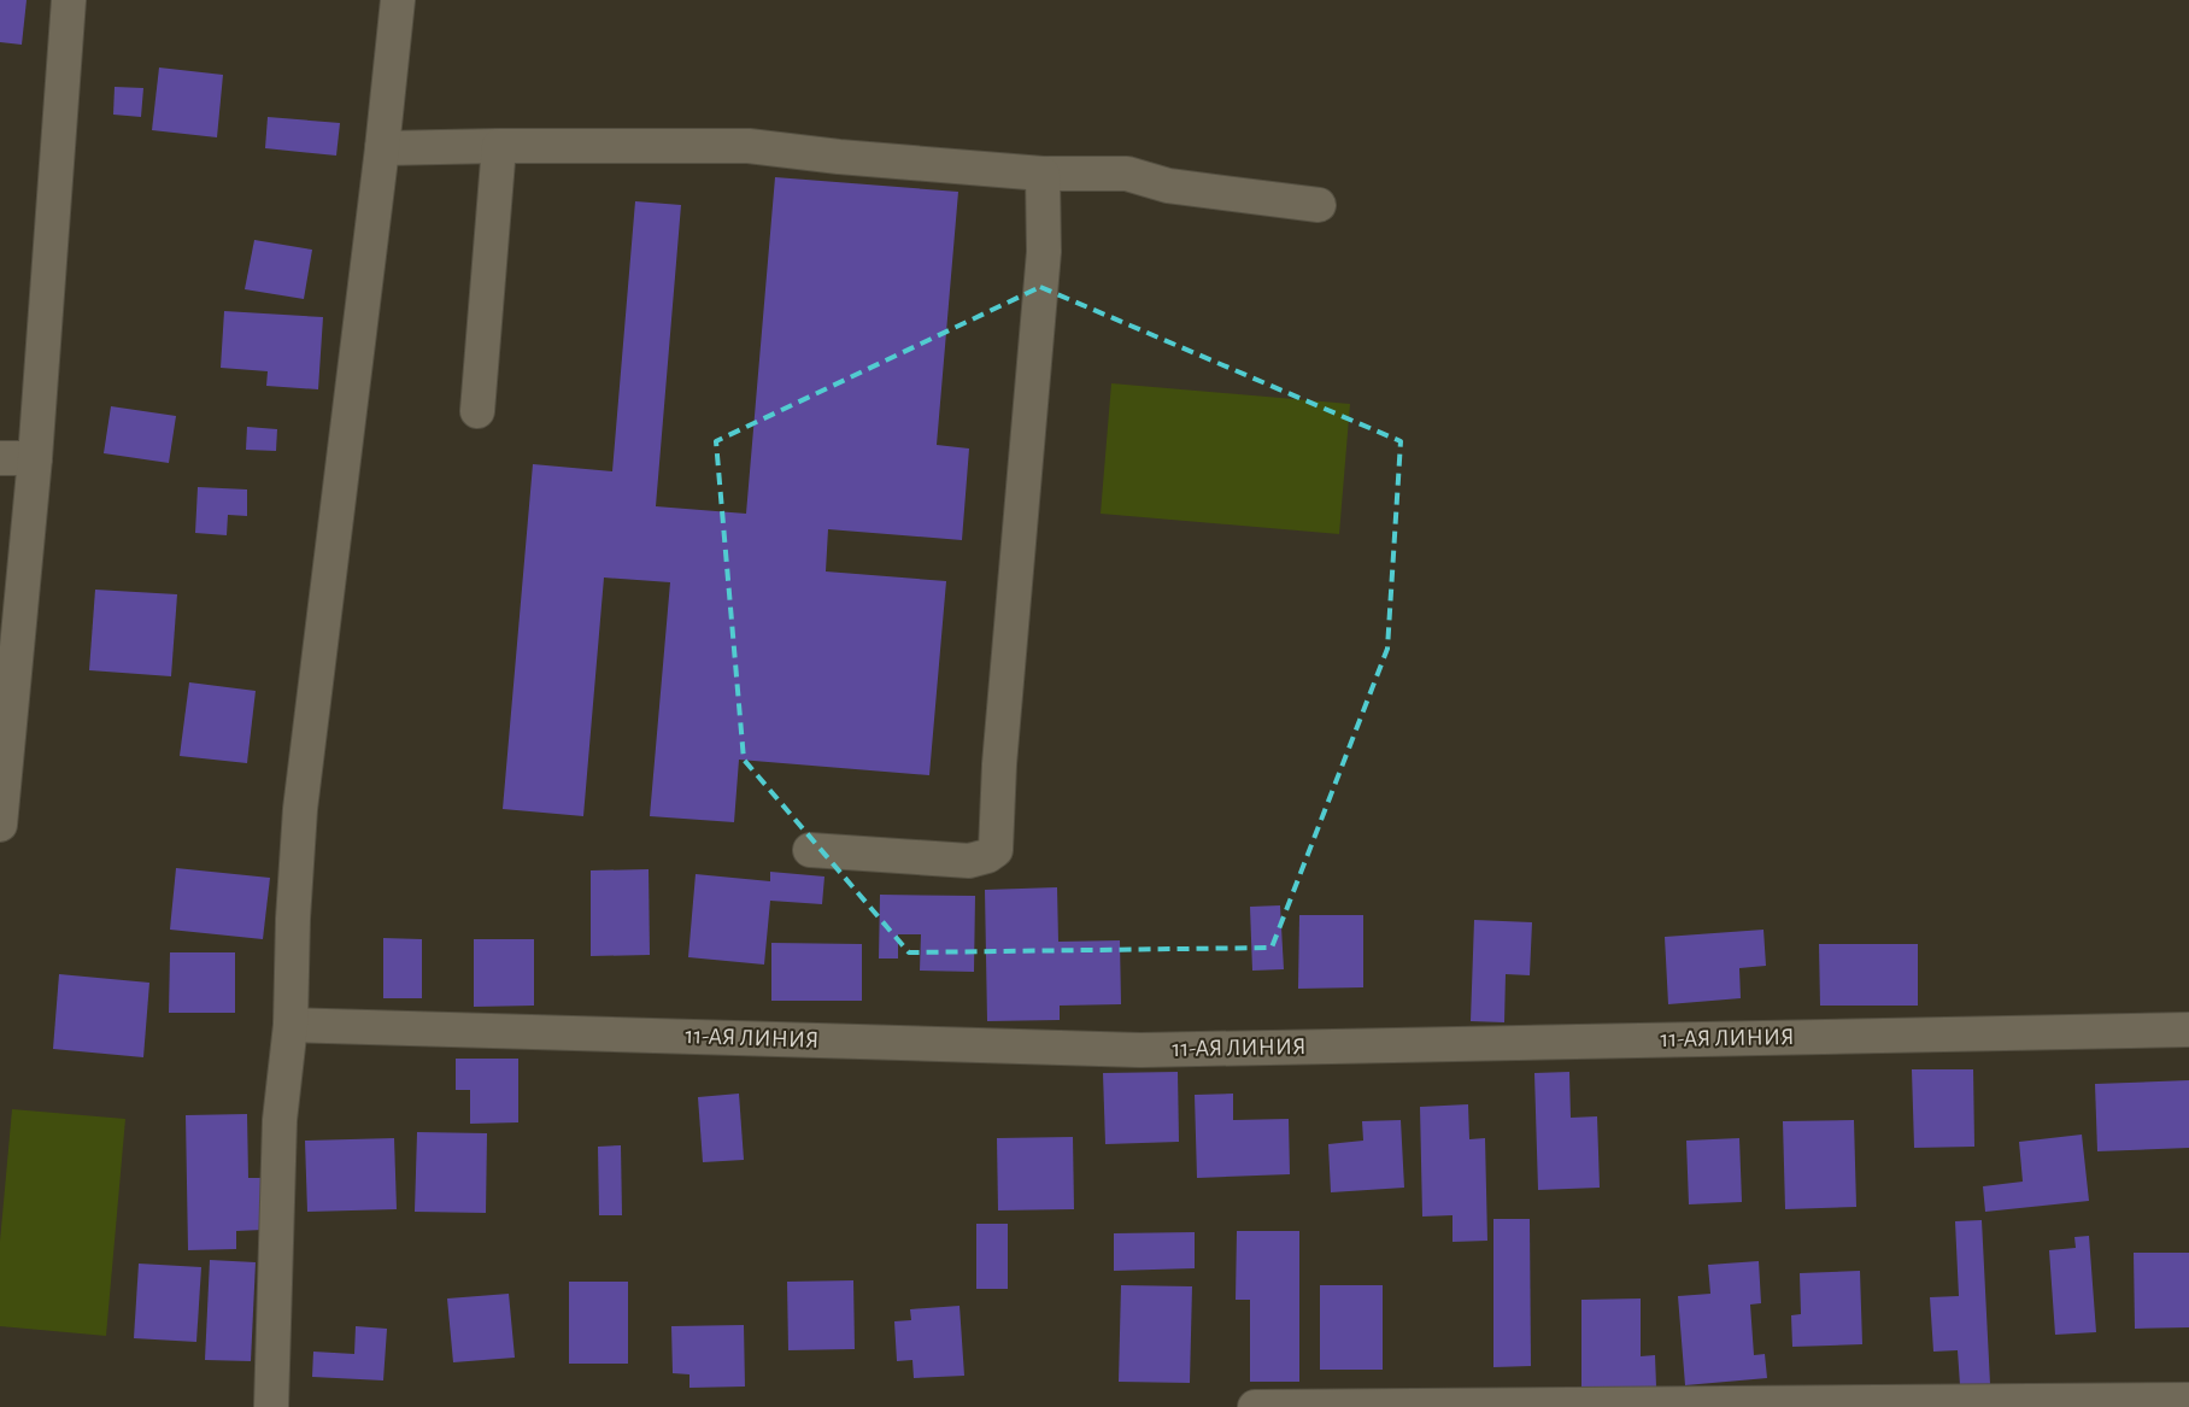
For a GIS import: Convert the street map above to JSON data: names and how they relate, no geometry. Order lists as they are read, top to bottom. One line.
{"streets":{"street":["11-АЯ ЛИНИЯ"]}}
